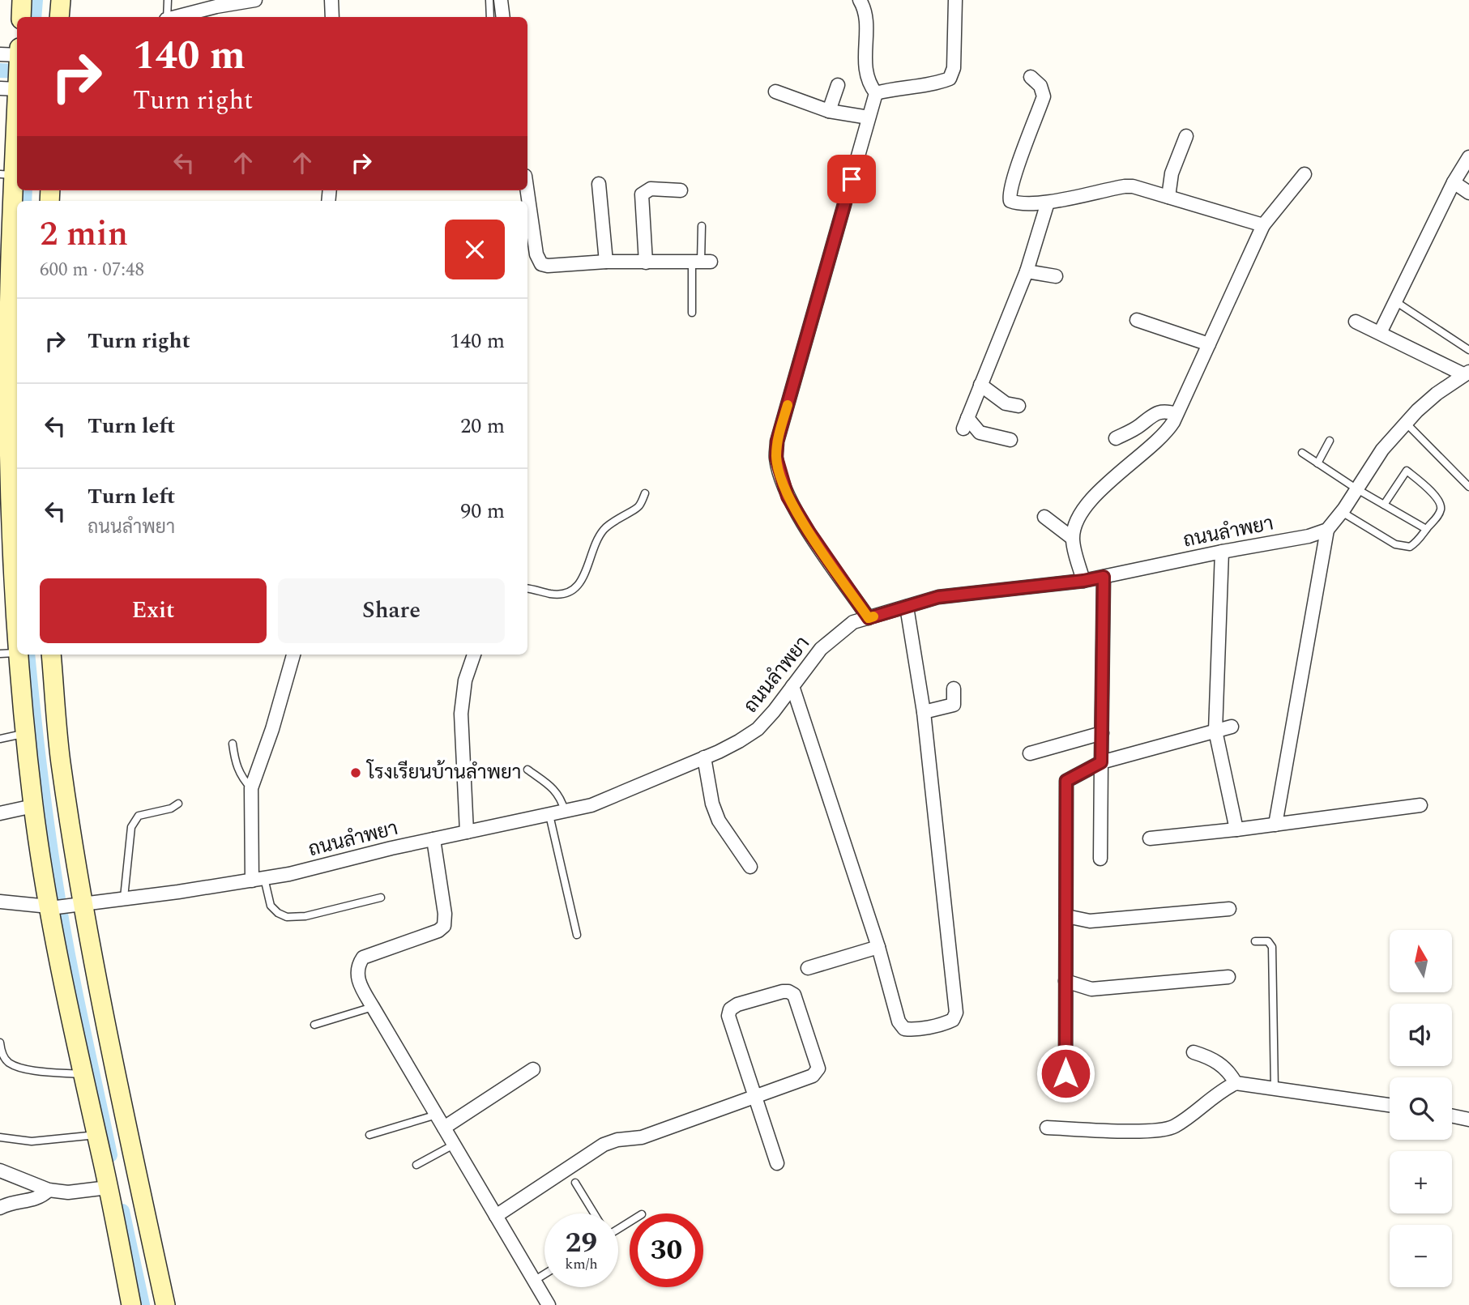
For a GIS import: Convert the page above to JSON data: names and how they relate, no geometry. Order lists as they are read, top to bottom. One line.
{"streets":{"street":["ถนนลำพยา"]},"places":["โรงเรียนบ้านลำพยา"],"north":"top","page":{"turn":["140 m","Turn right"],"heading":["2 min","600 m · 07:48"],"list":[{"name":"Turn right","value":"140 m"},{"name":"Turn left","value":"20 m"},{"name":"Turn left","note":"ถนนลำพยา","value":"90 m"}],"buttons":["Exit","Share"],"map_buttons":["+","−"],"speed":"29 km/h","limit":"30"}}
